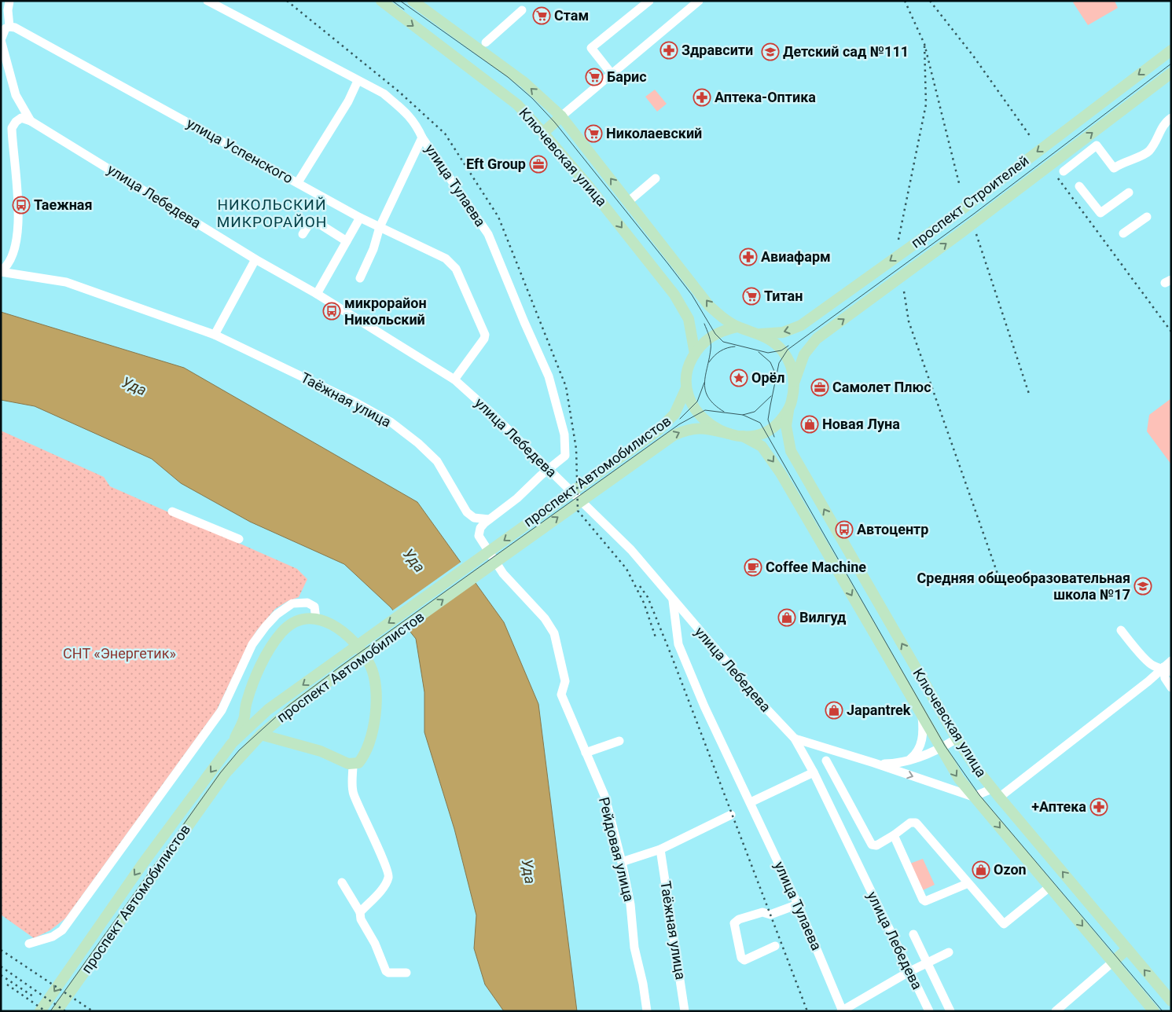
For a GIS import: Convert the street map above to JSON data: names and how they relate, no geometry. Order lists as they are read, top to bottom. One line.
{"streets":{"main road":["Ключевская улица","проспект Строителей","проспект Автомобилистов"],"street":["улица Успенского","улица Тулаева","улица Лебедева","Таёжная улица","Рейдовая улица"]},"crossings":[["улица Успенского","улица Лебедева"],["Ключевская улица","проспект Строителей"],["Ключевская улица","проспект Автомобилистов"],["улица Тулаева","улица Лебедева"],["проспект Строителей","проспект Автомобилистов"],["Таёжная улица","Рейдовая улица"]],"districts":["НИКОЛЬСКИЙ МИКРОРАЙОН"],"water":["Уда"],"parks":["СНТ «Энергетик»"],"places":{"supermarket":["Стам","Барис","Николаевский","Титан"],"pharmacy":["Здравсити","Аптека-Оптика","Авиафарм","+Аптека"],"school or university":["Детский сад №111","Средняя общеобразовательная школа №17"],"office":["Eft Group","Самолет Плюс"],"bus stop":["Таежная","микрорайон Никольский","Автоцентр"],"place":["Орёл"],"shop":["Новая Луна","Вилгуд","Japantrek","Ozon"],"cafe":["Coffee Machine"]}}
